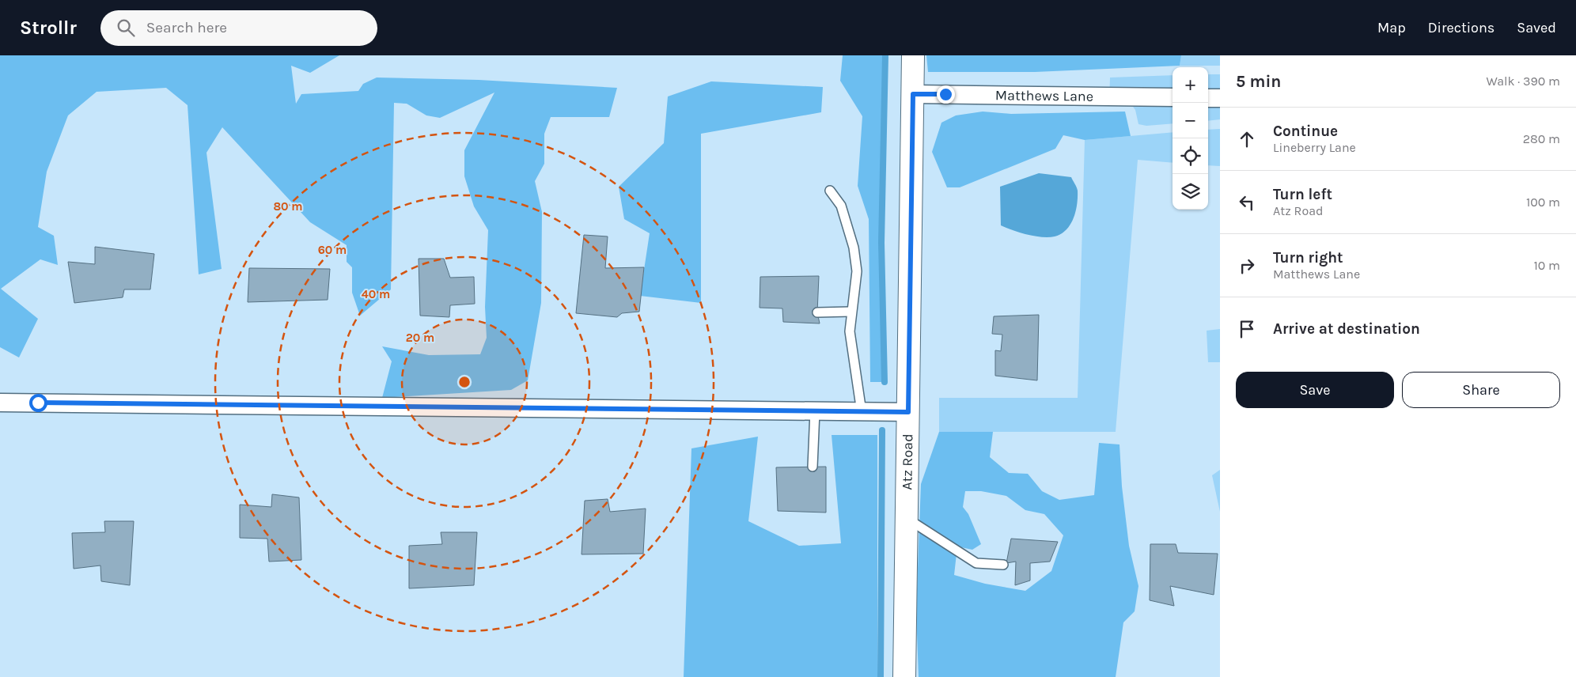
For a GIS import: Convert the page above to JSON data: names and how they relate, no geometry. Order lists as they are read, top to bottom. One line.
{"streets":{"street":["Matthews Lane","Atz Road"]},"crossings":[["Matthews Lane","Atz Road"]],"page":{"header":"Strollr","search":"Search here","nav":["Map","Directions","Saved"],"heading":["5 min","Walk · 390 m"],"map_buttons":["+","−"],"list":[["Continue","Lineberry Lane","280 m"],["Turn left","Atz Road","100 m"],["Turn right","Matthews Lane","10 m"],"Arrive at destination"],"buttons":["Save","Share"]},"rings":["80 m","60 m","40 m","20 m"]}
